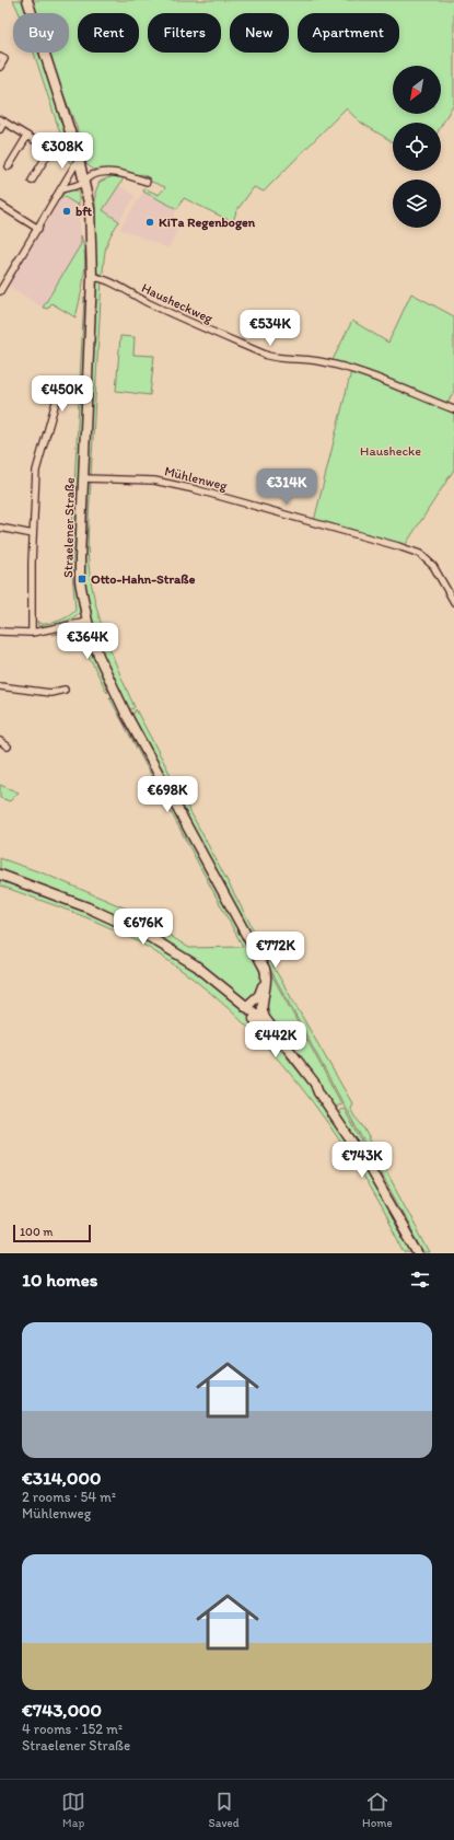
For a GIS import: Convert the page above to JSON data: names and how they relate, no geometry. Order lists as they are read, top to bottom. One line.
{"streets":{"street":["Hausheckweg","Mühlenweg","Straelener Straße"]},"crossings":[["Hausheckweg","Straelener Straße"],["Mühlenweg","Straelener Straße"]],"parks":["Haushecke"],"places":{"other":["bft","KiTa Regenbogen"],"transit":["Otto-Hahn-Straße"]},"scale_bar":"100 m","north":"bottom left","page":{"chip":["Buy","Rent","Filters","New","Apartment"],"price":["€308K","€534K","€450K","€314K","€364K","€698K","€676K","€772K","€442K","€743K"],"scale":"100 m","heading":"10 homes","list":[{"name":"€314,000","note":"2 rooms · 54 m² · Mühlenweg"},{"name":"€743,000","note":"4 rooms · 152 m² · Straelener Straße"}],"tabs":["Map","Saved","Home"]}}
